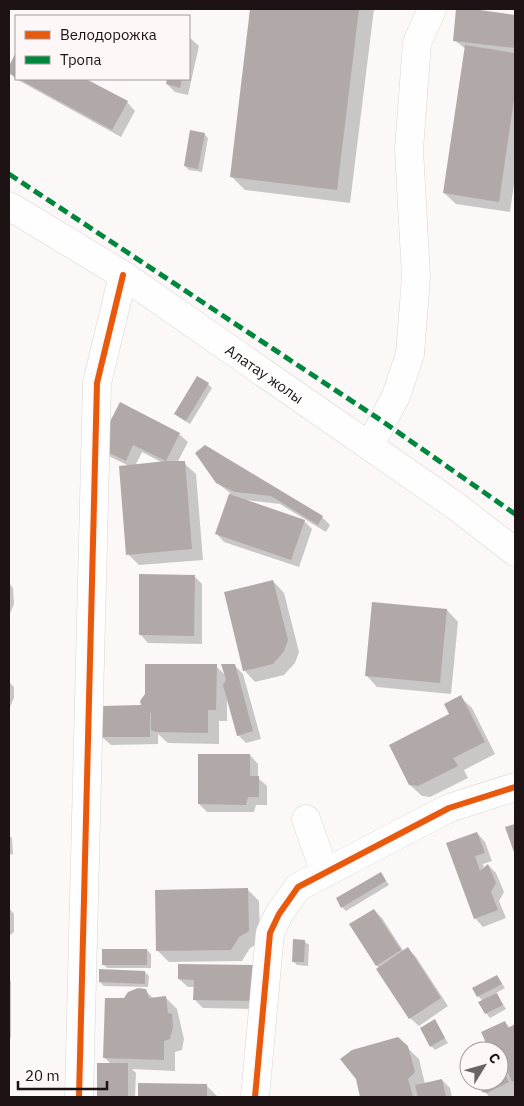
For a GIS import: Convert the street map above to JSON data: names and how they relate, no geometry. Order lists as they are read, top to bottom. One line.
{"streets":{"street":["Алатау жолы"]},"legend":["Велодорожка","Тропа"],"scale_bar":"20 m","north":"top right"}
